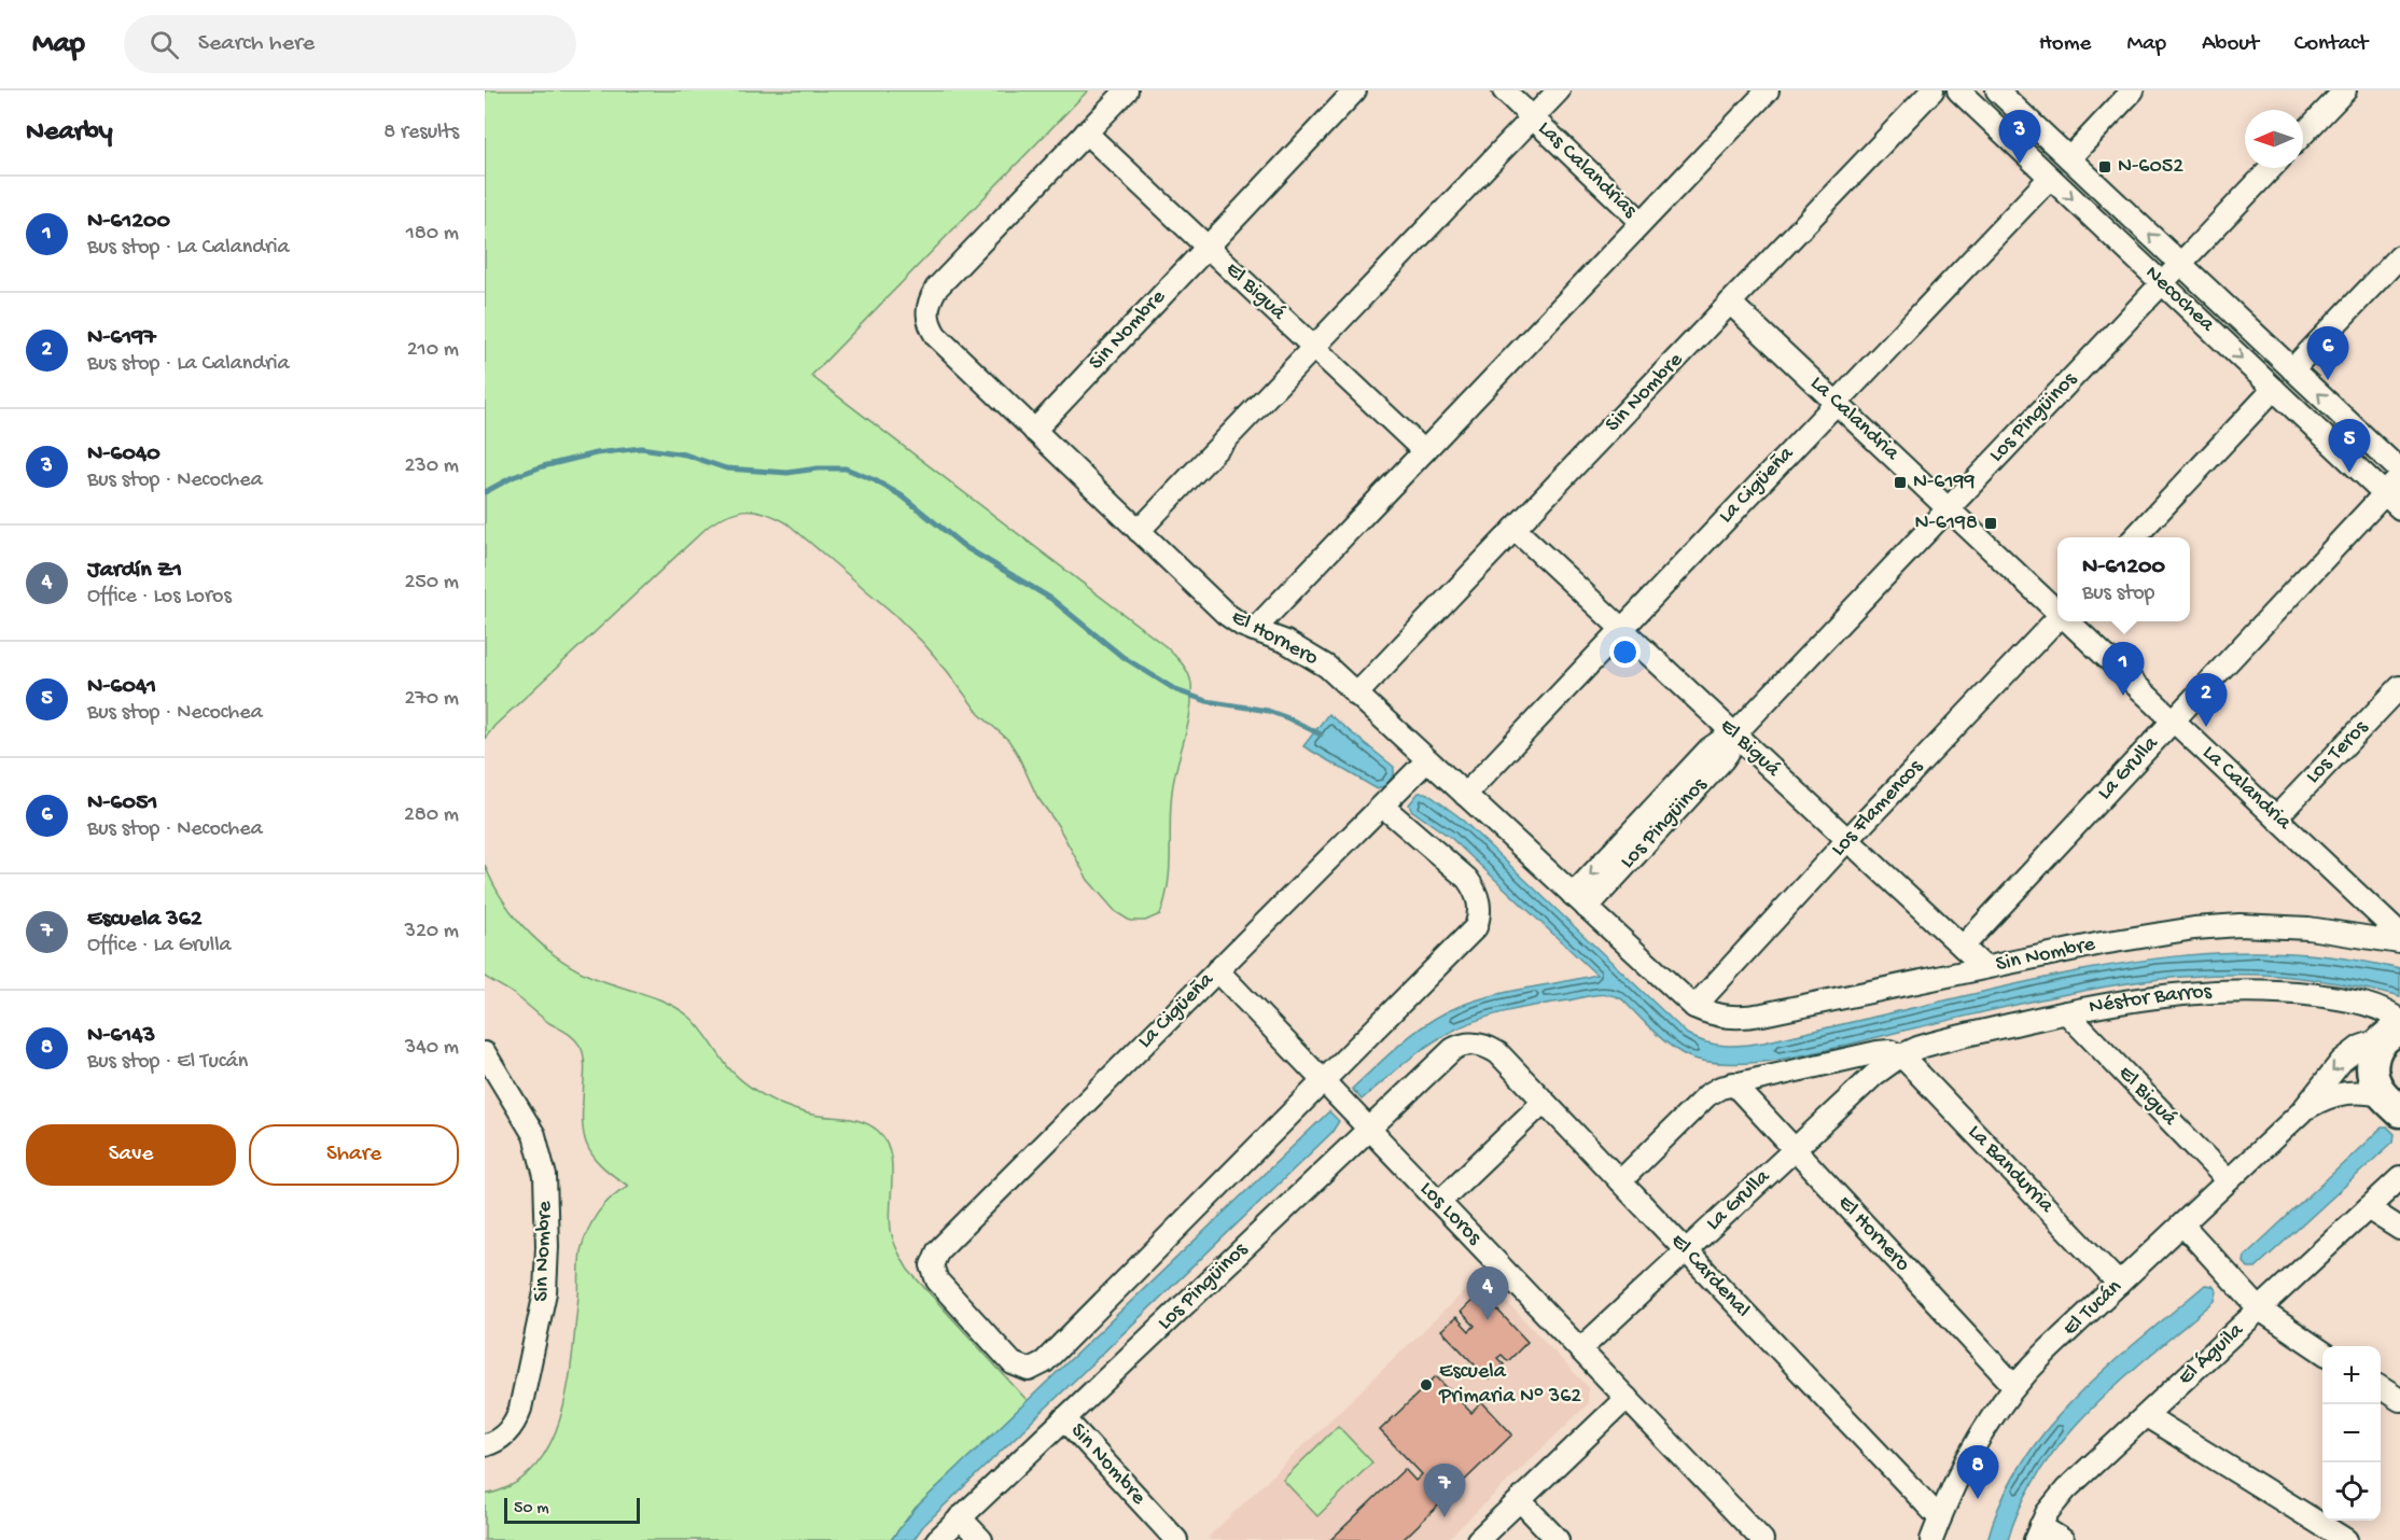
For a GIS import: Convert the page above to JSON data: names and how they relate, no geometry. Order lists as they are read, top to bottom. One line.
{"streets":{"street":["Las Calandrias","El Biguá","Necochea","Sin Nombre","Los Pingüinos","La Calandria","La Cigüeña","El Hornero","Los Teros","La Grulla","Los Flamencos","Néstor Barros","La Bandurria","Los Loros","El Cardenal","El Tucán","El Águila"]},"crossings":[["El Biguá","Sin Nombre"],["El Biguá","Los Pingüinos"],["El Biguá","La Cigüeña"],["El Biguá","El Hornero"],["El Biguá","La Grulla"],["El Biguá","Los Flamencos"],["El Biguá","Néstor Barros"],["El Biguá","El Tucán"],["Necochea","Los Pingüinos"],["Necochea","La Cigüeña"],["Necochea","La Grulla"],["Sin Nombre","Los Pingüinos"],["Sin Nombre","La Calandria"],["Sin Nombre","El Hornero"],["Sin Nombre","Los Flamencos"],["Los Pingüinos","La Calandria"],["Los Pingüinos","El Hornero"],["Los Pingüinos","Los Loros"],["Los Pingüinos","El Cardenal"],["La Calandria","La Cigüeña"],["La Calandria","Los Teros"],["La Calandria","La Grulla"],["La Cigüeña","El Hornero"],["La Cigüeña","Los Loros"],["El Hornero","La Grulla"],["El Hornero","Los Flamencos"],["El Hornero","El Tucán"],["La Grulla","Néstor Barros"],["La Grulla","La Bandurria"],["La Grulla","Los Loros"],["La Grulla","El Cardenal"],["Néstor Barros","La Bandurria"],["Néstor Barros","El Tucán"],["La Bandurria","El Tucán"],["El Cardenal","El Tucán"]],"places":{"transit":["N-6052","N-6199","N-6198"],"other":["Escuela Primaria N° 362"]},"scale_bar":"50 m","north":"left","page":{"header":"Map","search":"Search here","nav":["Home","Map","About","Contact"],"heading":["Nearby","8 results"],"pins":["3","6","5","1","2","4","8","7"],"list":[{"mark":"1","name":"N-61200","note":"Bus stop · La Calandria","value":"180 m"},{"mark":"2","name":"N-6197","note":"Bus stop · La Calandria","value":"210 m"},{"mark":"3","name":"N-6040","note":"Bus stop · Necochea","value":"230 m"},{"mark":"4","name":"Jardín Z1","note":"Office · Los Loros","value":"250 m"},{"mark":"5","name":"N-6041","note":"Bus stop · Necochea","value":"270 m"},{"mark":"6","name":"N-6051","note":"Bus stop · Necochea","value":"280 m"},{"mark":"7","name":"Escuela 362","note":"Office · La Grulla","value":"320 m"},{"mark":"8","name":"N-6143","note":"Bus stop · El Tucán","value":"340 m"}],"popup":["N-61200","Bus stop"],"buttons":["Save","Share"],"map_buttons":["+","−"],"scale":"50 m"}}
